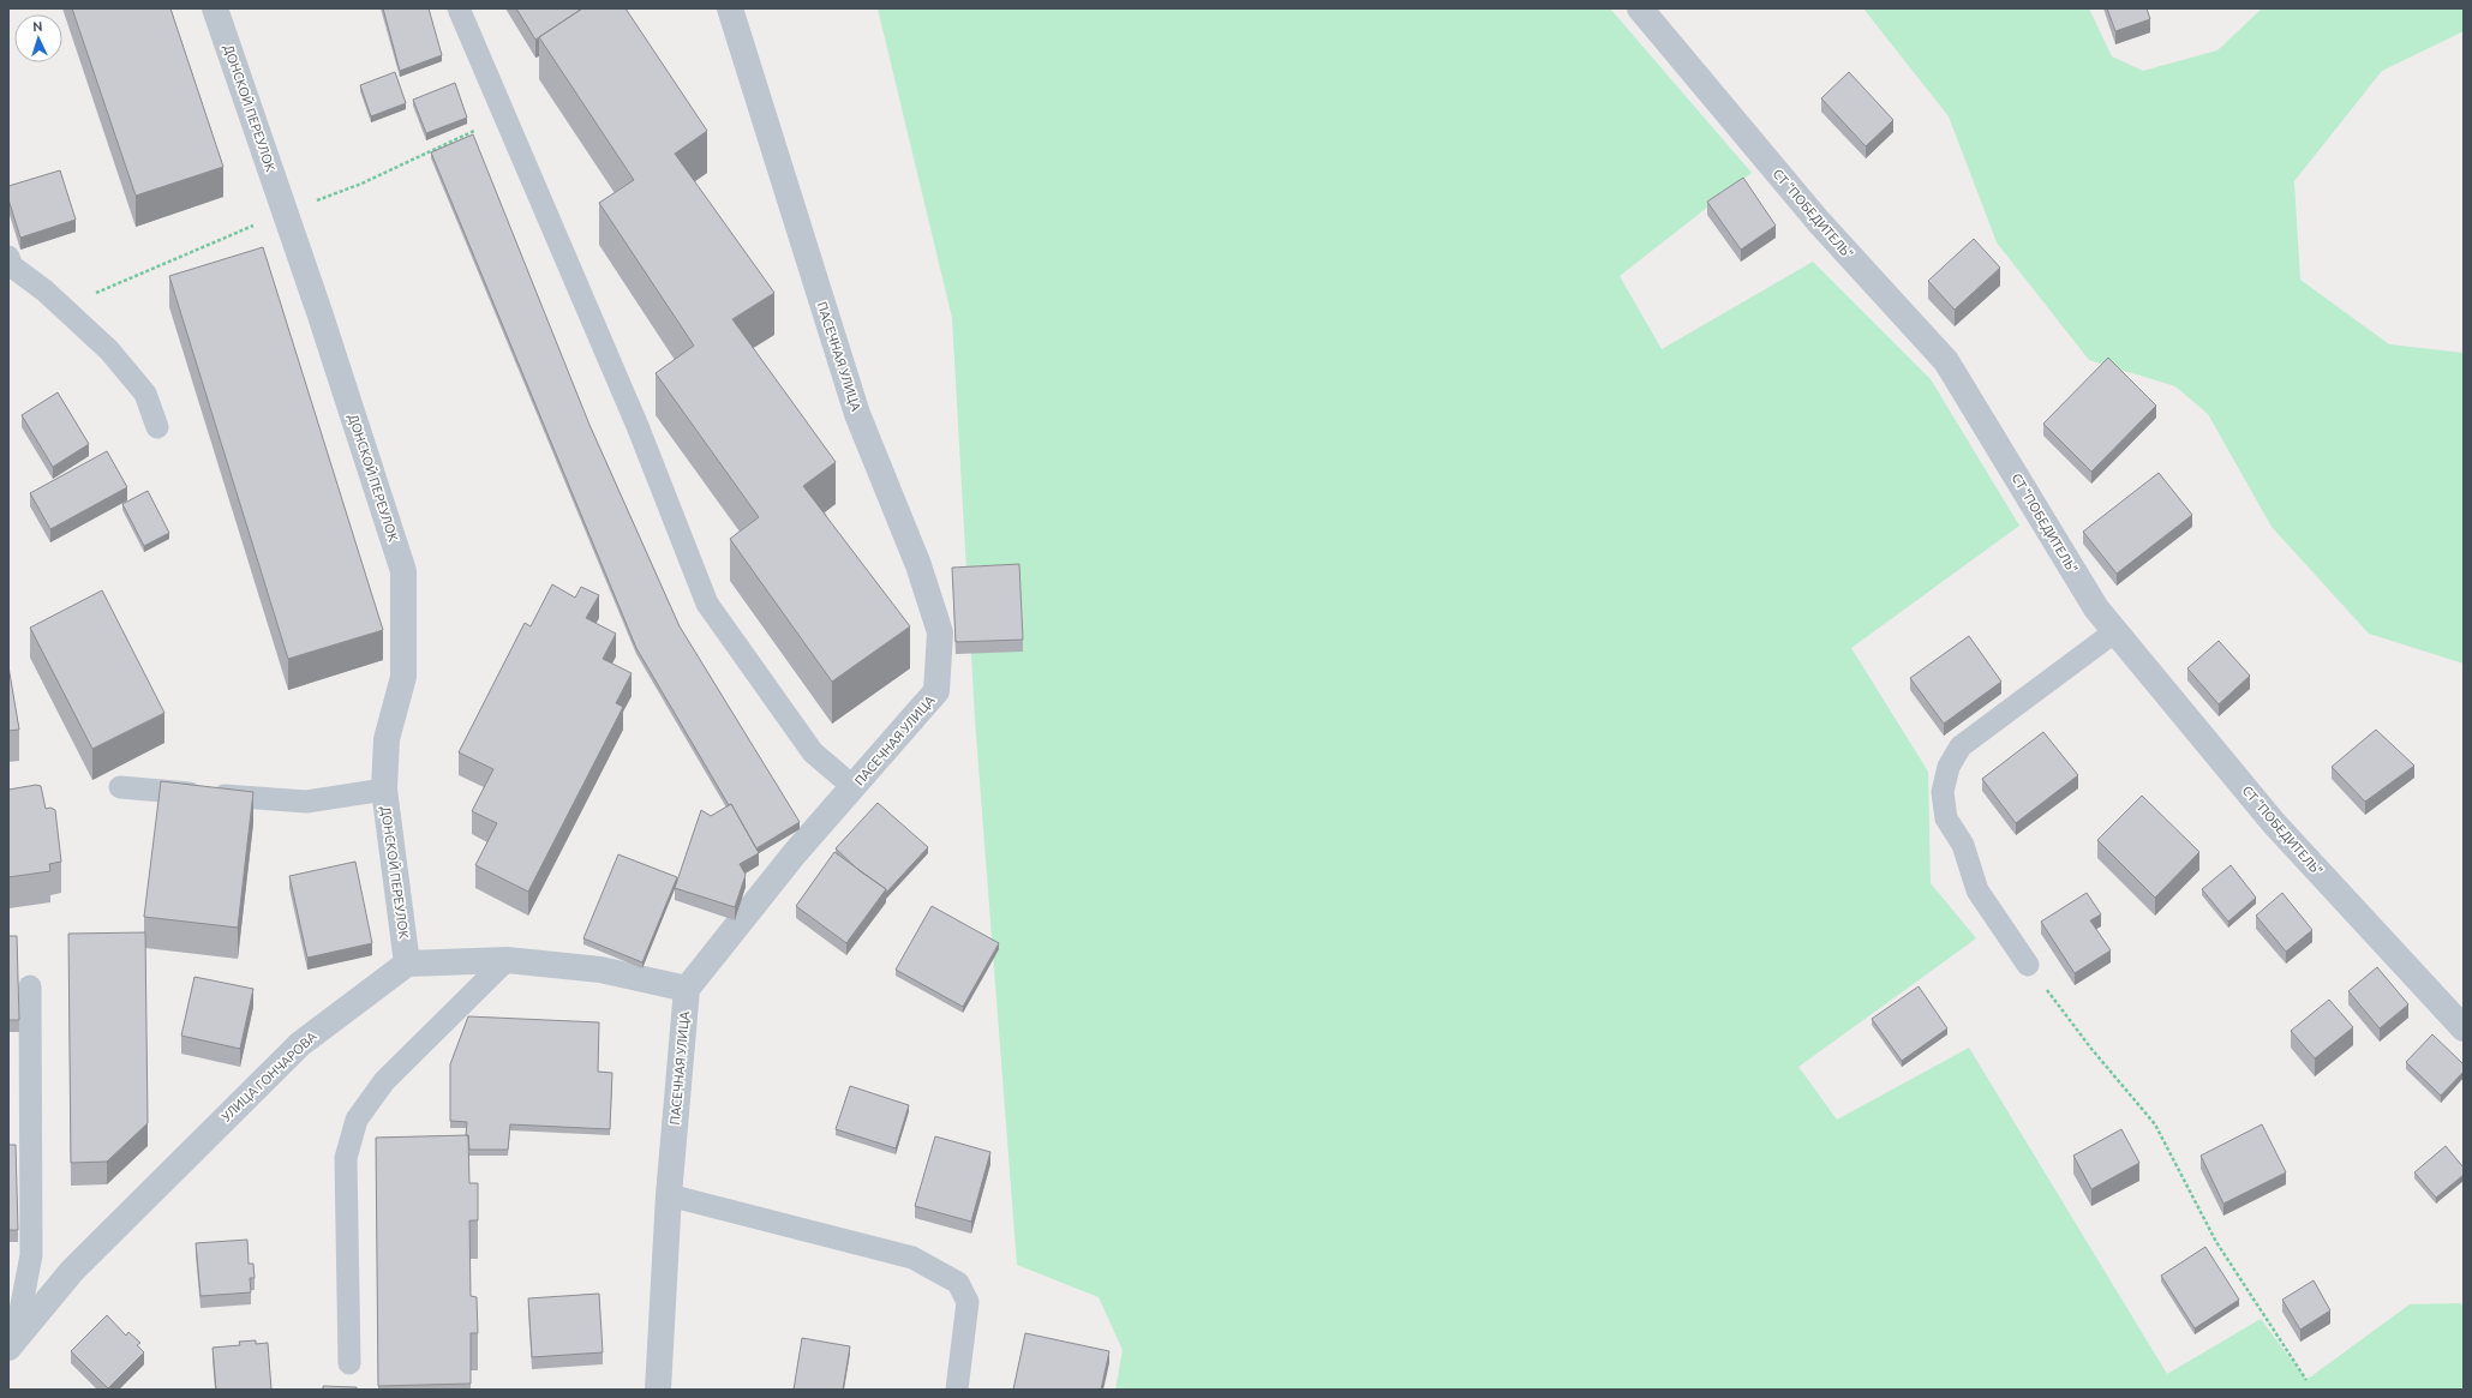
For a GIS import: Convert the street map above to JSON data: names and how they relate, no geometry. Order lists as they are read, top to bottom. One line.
{"streets":{"street":["ДОНСКОЙ ПЕРЕУЛОК","СТ \"ПОБЕДИТЕЛЬ\"","ПАСЕЧНАЯ УЛИЦА","УЛИЦА ГОНЧАРОВА"]},"crossings":[["ДОНСКОЙ ПЕРЕУЛОК","УЛИЦА ГОНЧАРОВА"]],"north":"top"}
